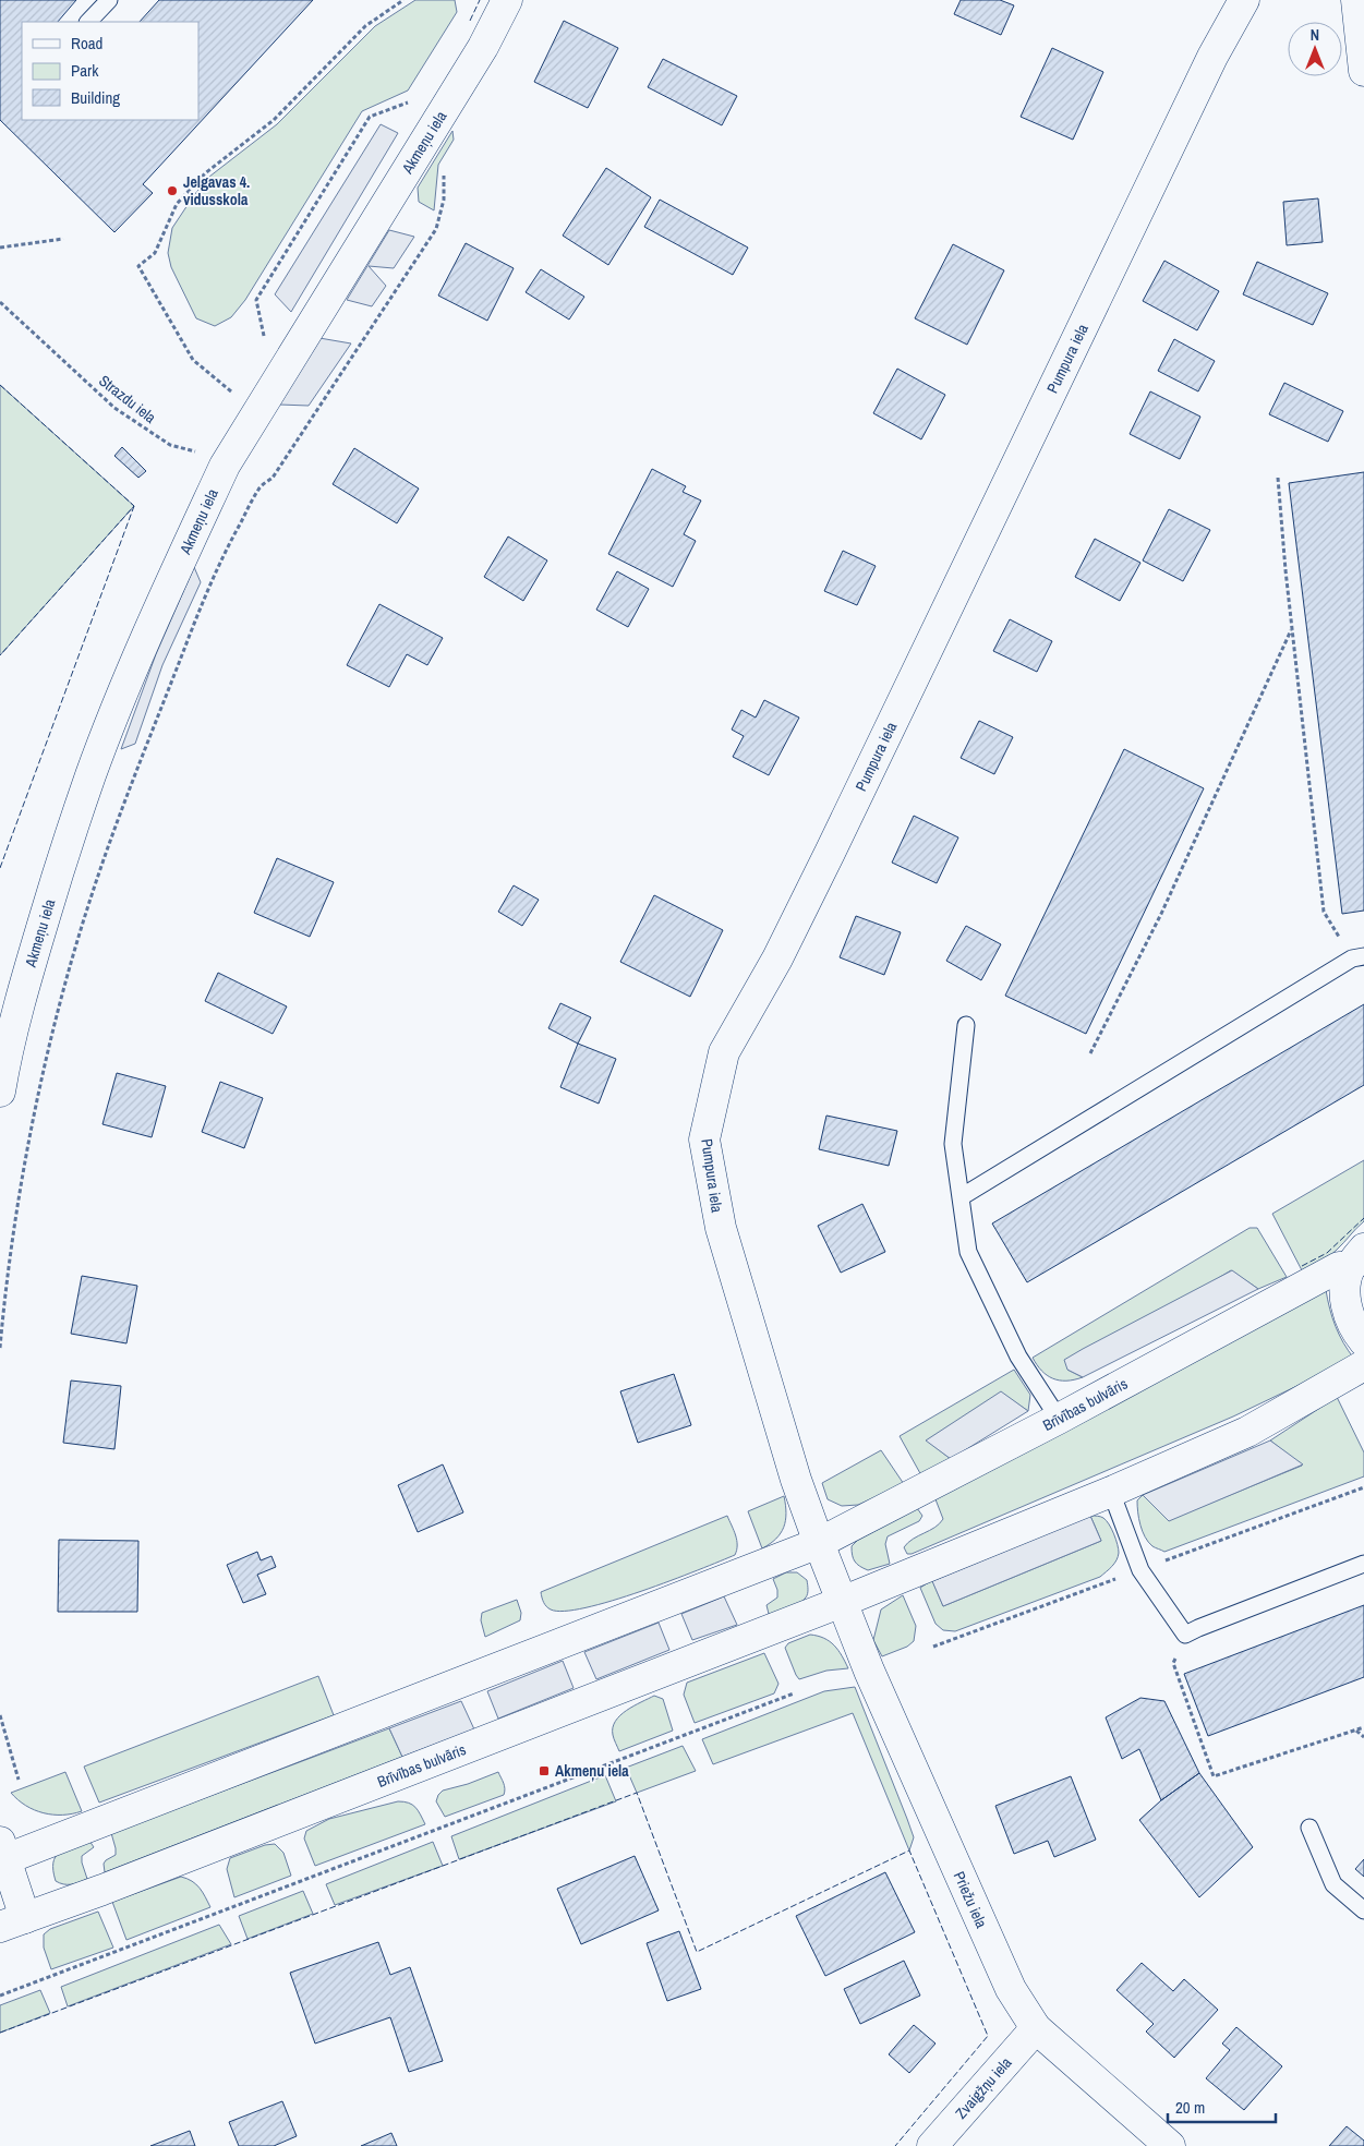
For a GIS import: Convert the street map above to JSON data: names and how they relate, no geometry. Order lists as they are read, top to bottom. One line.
{"streets":{"street":["Akmeņu iela","Pumpura iela","Brīvības bulvāris","Priežu iela","Zvaigžņu iela"],"path":["Strazdu iela"]},"crossings":[["Pumpura iela","Brīvības bulvāris"],["Brīvības bulvāris","Priežu iela"],["Priežu iela","Zvaigžņu iela"]],"places":{"other":["Jelgavas 4. vidusskola"],"transit":["Akmeņu iela"]},"legend":["Road","Park","Building"],"scale_bar":"20 m","north":"top"}
